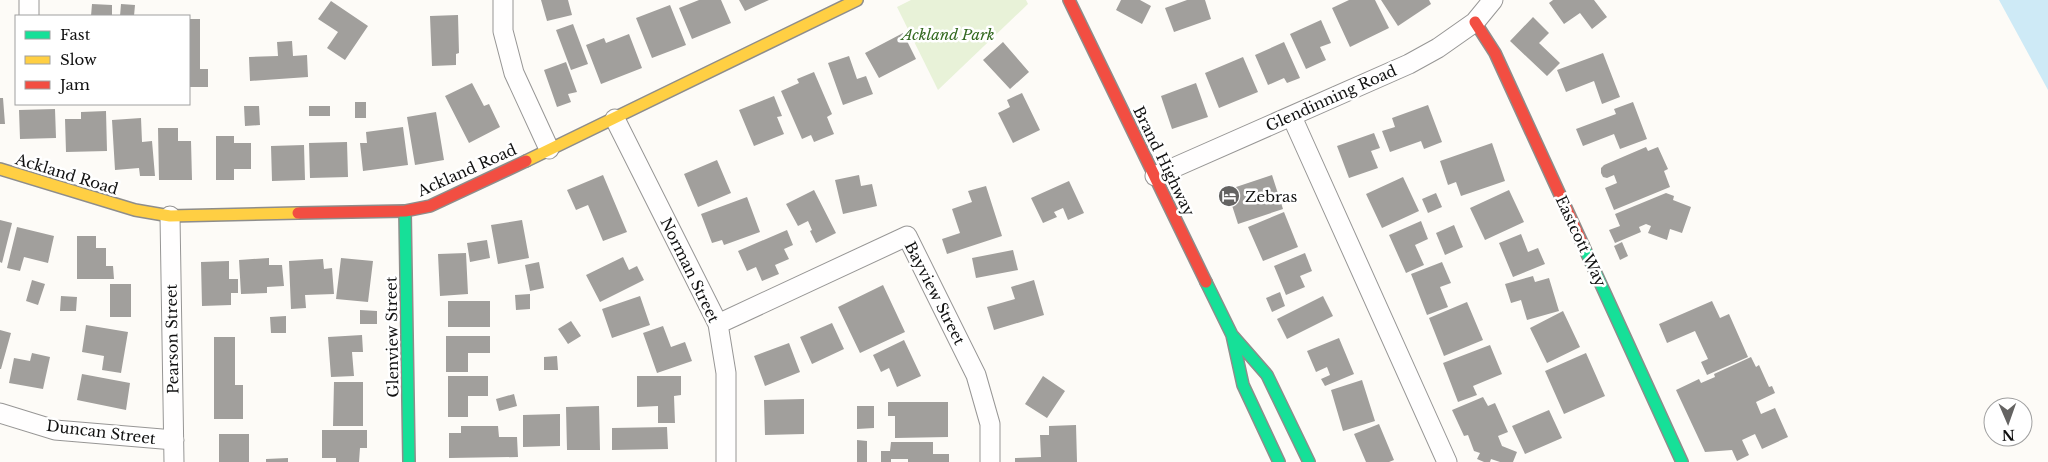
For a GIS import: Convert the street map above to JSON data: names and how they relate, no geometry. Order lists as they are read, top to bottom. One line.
{"streets":{"main road":["Brand Highway","Ackland Road","Eastcott Way","Glenview Street"],"street":["Glendinning Road","Norman Street","Bayview Street","Pearson Street","Duncan Street"]},"crossings":[["Glendinning Road","Brand Highway"],["Glendinning Road","Eastcott Way"],["Ackland Road","Norman Street"],["Ackland Road","Glenview Street"],["Ackland Road","Pearson Street"],["Norman Street","Bayview Street"],["Pearson Street","Duncan Street"]],"parks":["Ackland Park"],"places":{"hotel":["Zebras"]},"legend":["Fast","Slow","Jam"],"north":"bottom"}
